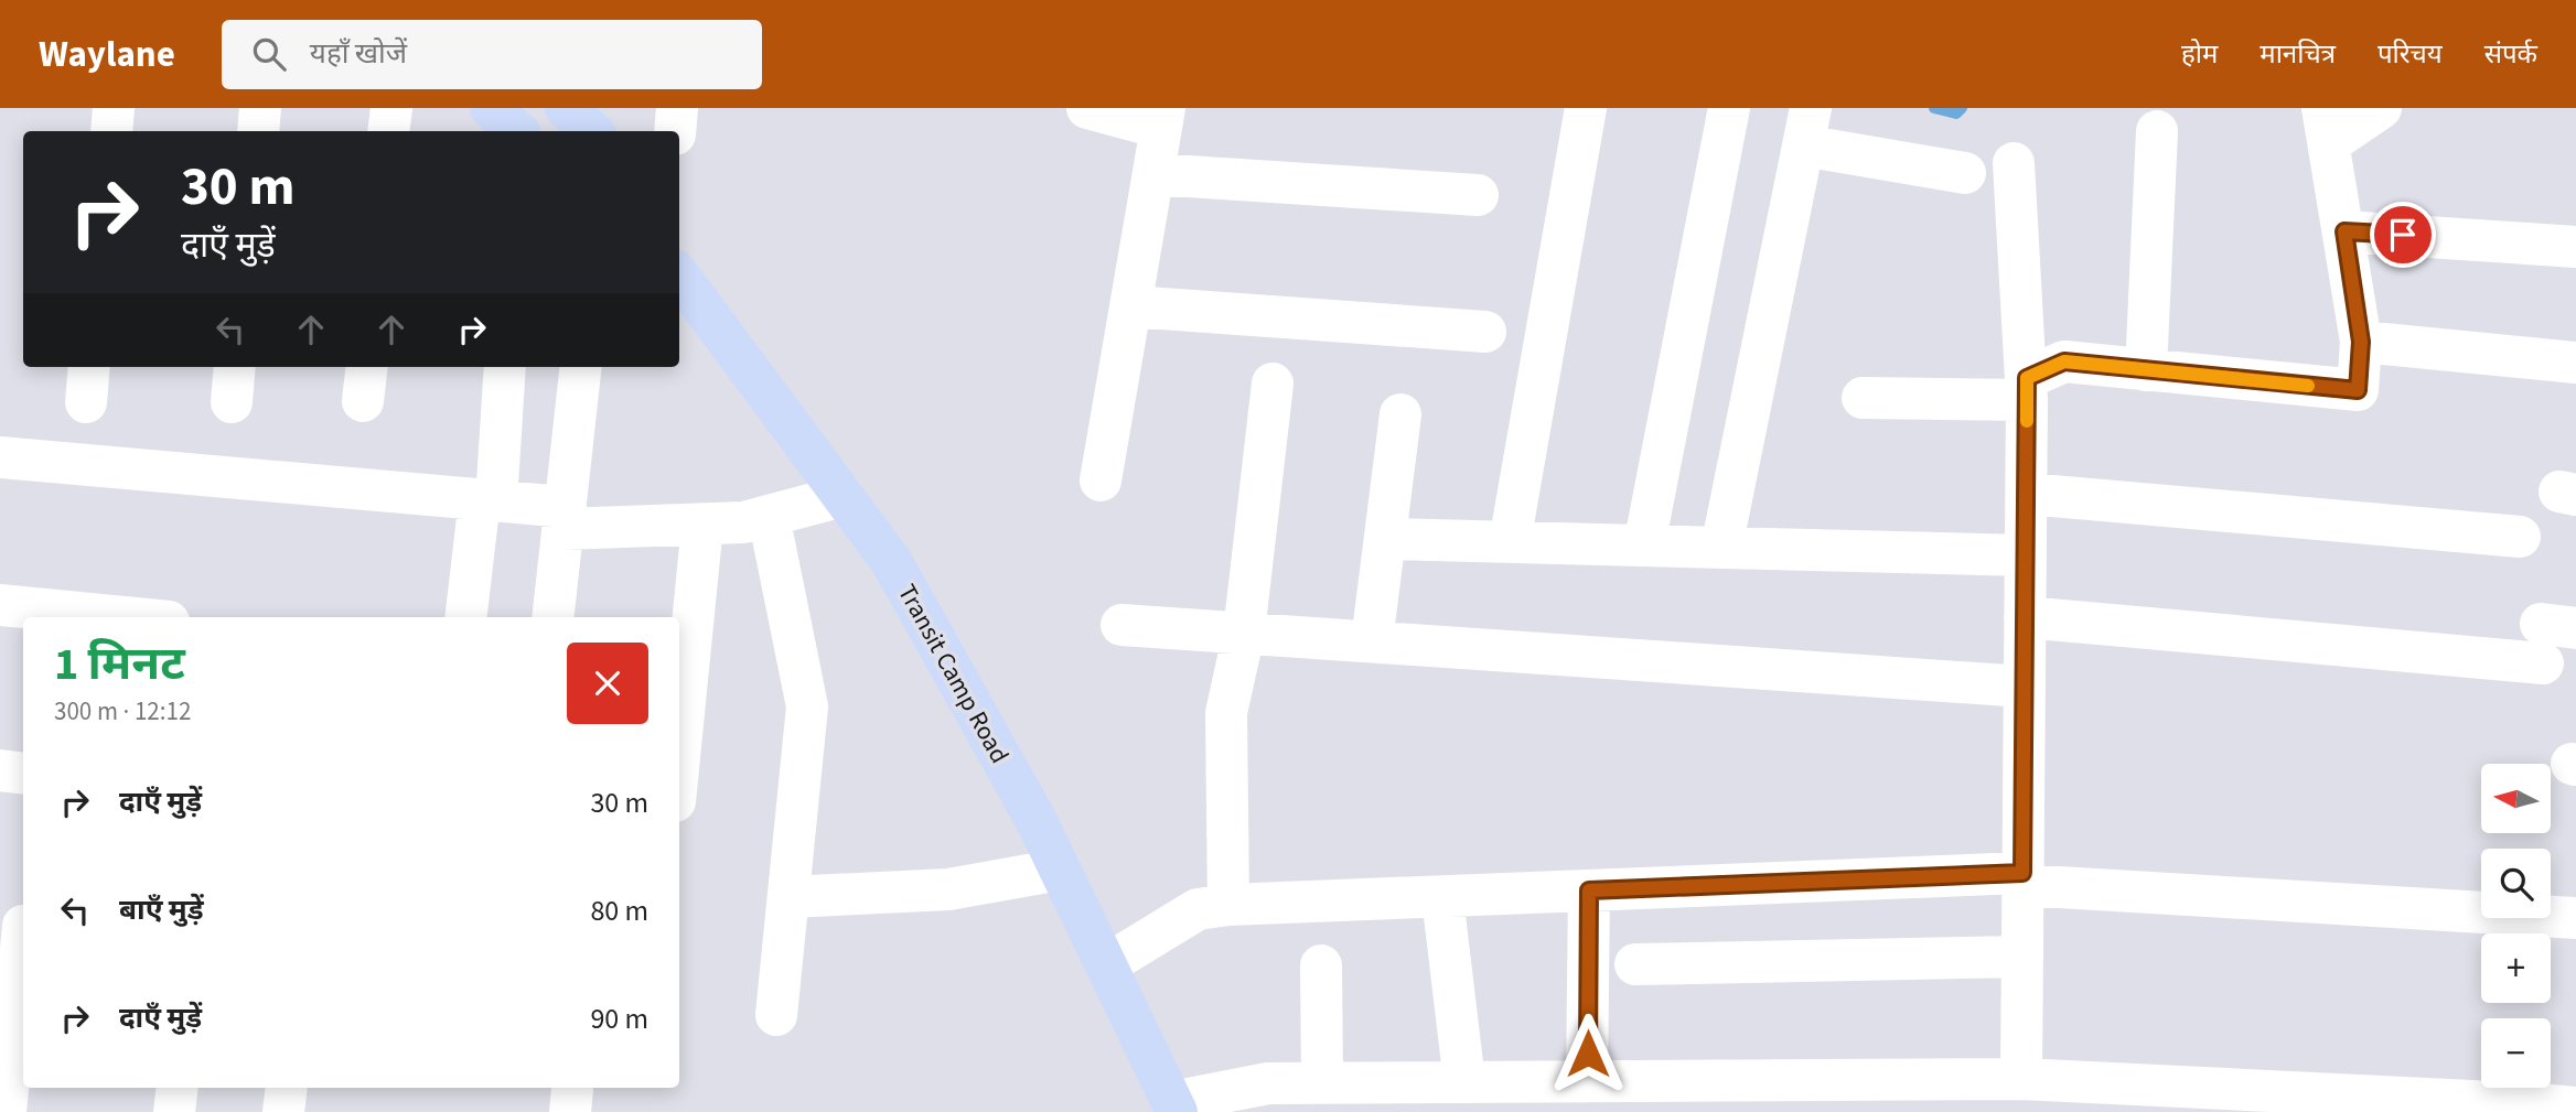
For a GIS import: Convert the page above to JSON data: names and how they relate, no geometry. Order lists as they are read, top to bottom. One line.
{"streets":{"main road":["Transit Camp Road"]},"north":"left","page":{"header":"Waylane","search":"यहाँ खोजें","nav":["होम","मानचित्र","परिचय","संपर्क"],"turn":["30 m","दाएँ मुड़ें"],"heading":["1 मिनट","300 m · 12:12"],"list":[{"name":"दाएँ मुड़ें","value":"30 m"},{"name":"बाएँ मुड़ें","value":"80 m"},{"name":"दाएँ मुड़ें","value":"90 m"}],"map_buttons":["+","−"]}}
